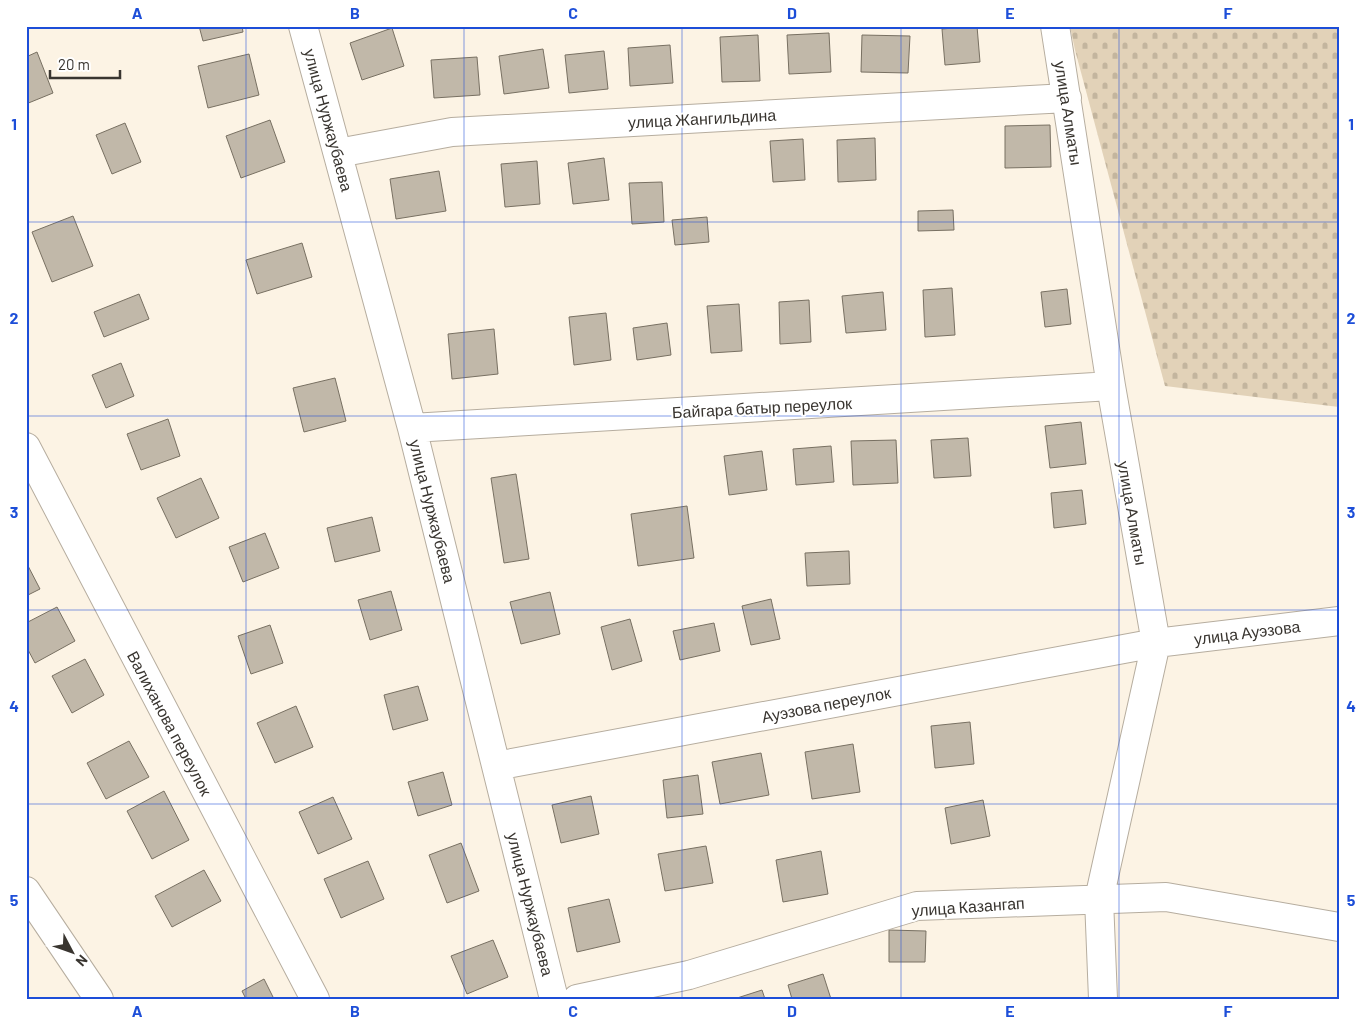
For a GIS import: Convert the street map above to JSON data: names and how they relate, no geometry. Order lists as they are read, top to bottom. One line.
{"streets":{"street":["улица Алматы","улица Жангильдина","улица Нуржаубаева","Байгара батыр переулок","улица Ауэзова","Ауэзова переулок","Валиханова переулок","улица Казангап"]},"crossings":[["улица Алматы","улица Жангильдина"],["улица Алматы","Байгара батыр переулок"],["улица Алматы","улица Ауэзова"],["улица Алматы","Ауэзова переулок"],["улица Алматы","улица Казангап"],["улица Жангильдина","улица Нуржаубаева"],["улица Нуржаубаева","Байгара батыр переулок"],["улица Нуржаубаева","Ауэзова переулок"],["улица Ауэзова","Ауэзова переулок"]],"scale_bar":"20 m","north":"bottom right","grid":{"columns":["A","B","C","D","E","F"],"rows":["1","2","3","4","5"]}}
